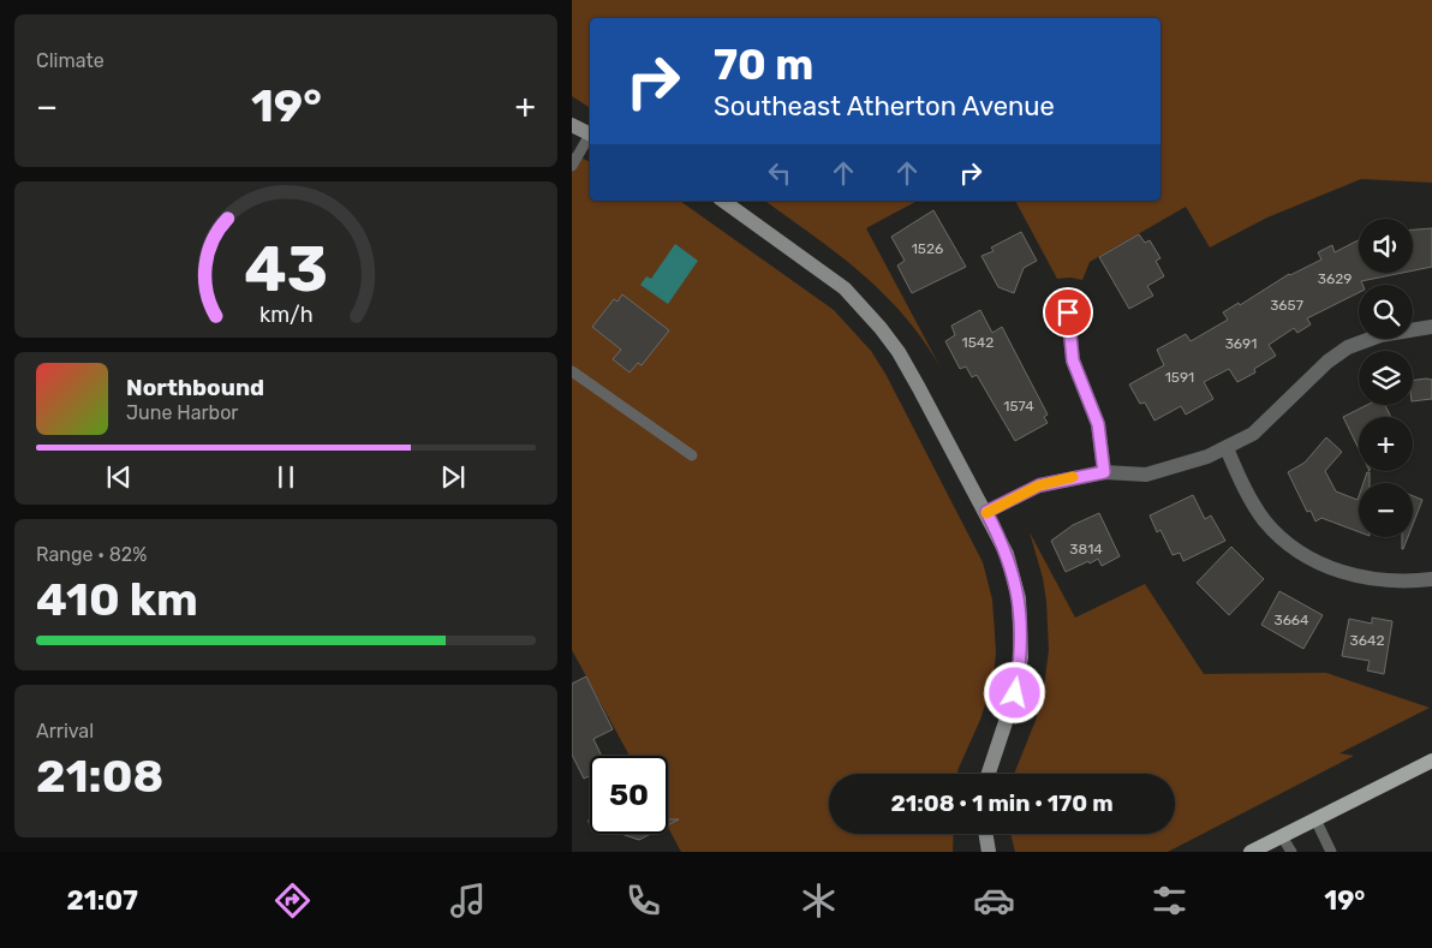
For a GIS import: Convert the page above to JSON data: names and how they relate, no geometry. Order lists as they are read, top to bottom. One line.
{"house_numbers":["1526","3629","3657","1542","3691","1591","1574","3814","3664","3642"],"page":{"tile":["Climate",["Range · 82%","410 km"],["Arrival","21:08"]],"turn":["70 m","Southeast Atherton Avenue"],"heat":["−","19°","+"],"map_buttons":["+","−"],"song":["Northbound","June Harbor"],"limit":"50","trip":"21:08 · 1 min · 170 m","tabs":["21:07","19°"],"gauge":["43","km/h"]}}
